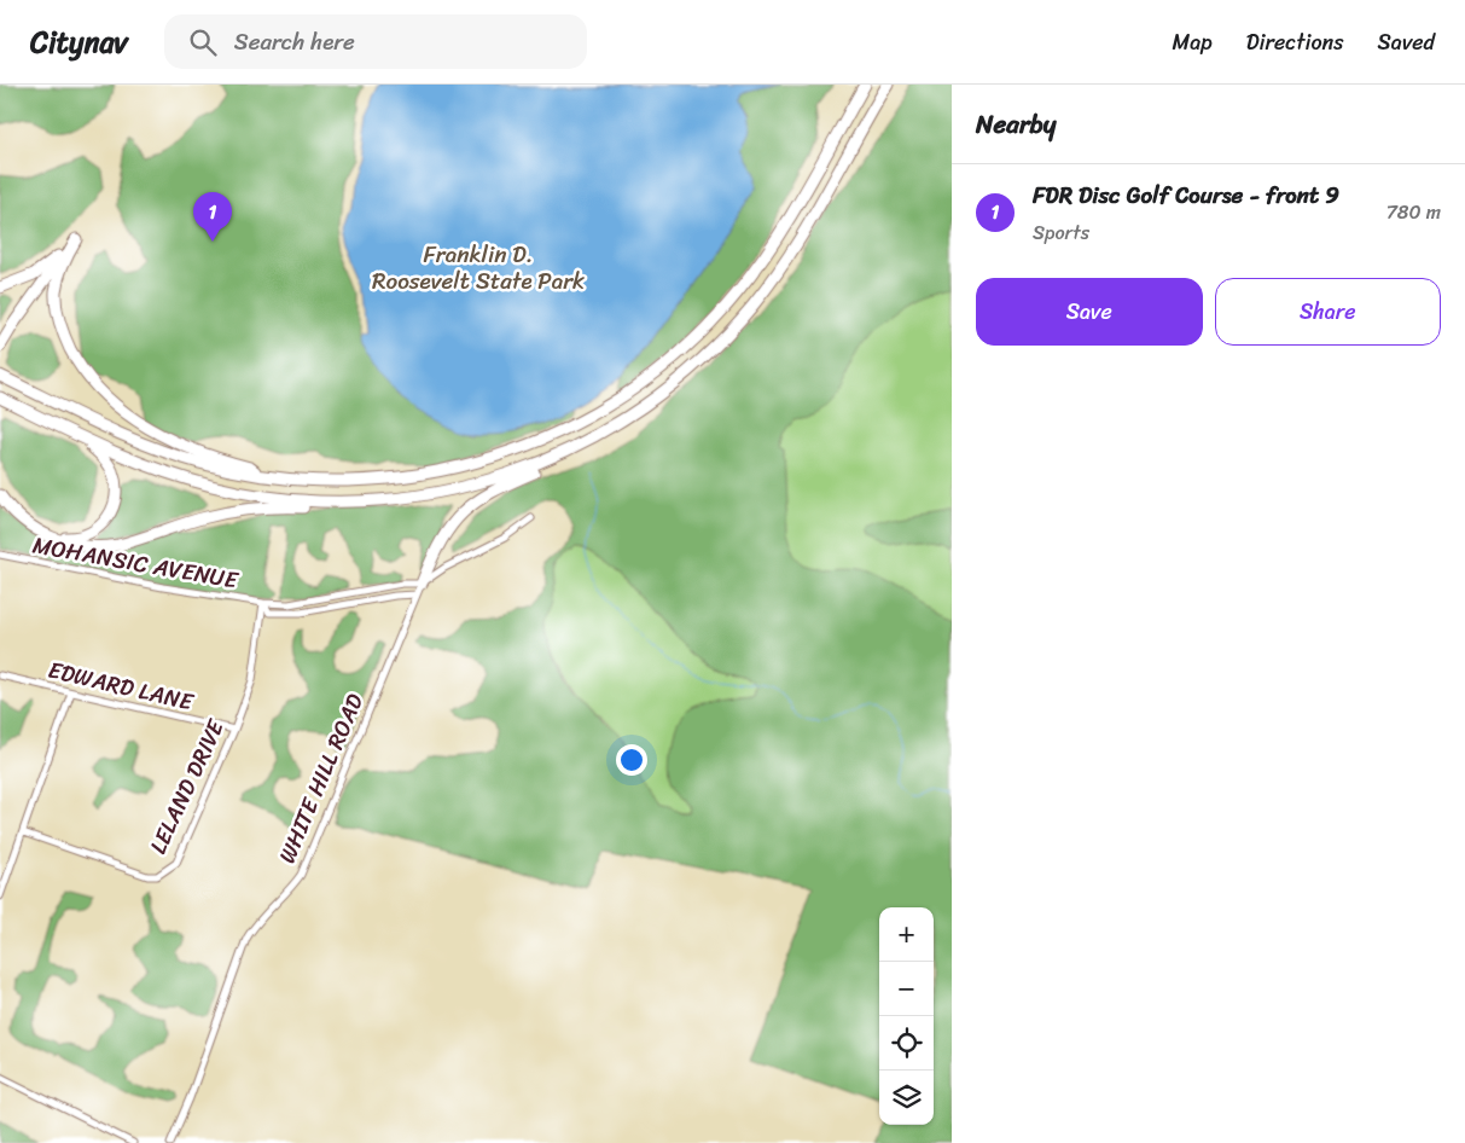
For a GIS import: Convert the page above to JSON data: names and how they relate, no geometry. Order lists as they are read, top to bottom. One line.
{"streets":{"street":["MOHANSIC AVENUE","EDWARD LANE","WHITE HILL ROAD","LELAND DRIVE"]},"crossings":[["MOHANSIC AVENUE","WHITE HILL ROAD"],["MOHANSIC AVENUE","LELAND DRIVE"],["EDWARD LANE","LELAND DRIVE"]],"parks":["Franklin D. Roosevelt State Park"],"page":{"header":"Citynav","search":"Search here","nav":["Map","Directions","Saved"],"heading":"Nearby","list":[{"mark":"1","name":"FDR Disc Golf Course - front 9","note":"Sports","value":"780 m"}],"pins":"1","buttons":["Save","Share"],"map_buttons":["+","−"]}}
